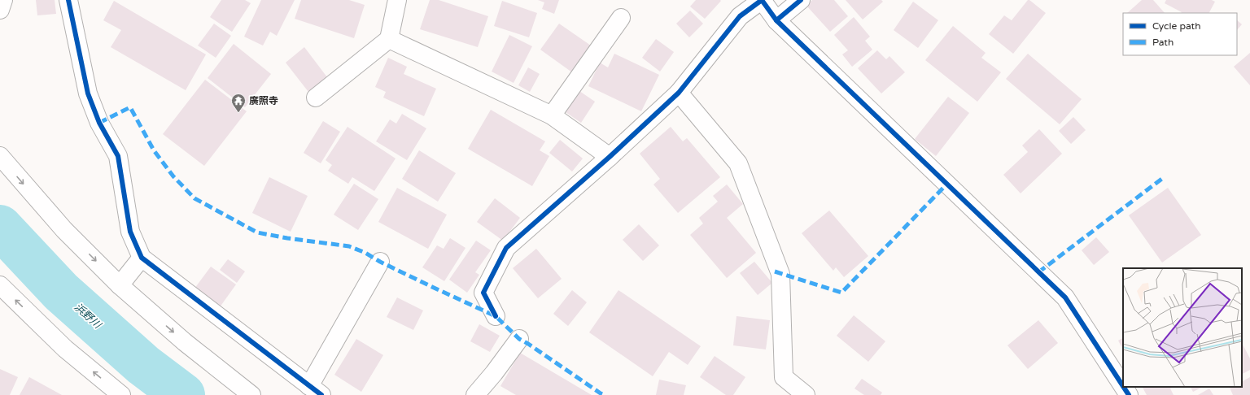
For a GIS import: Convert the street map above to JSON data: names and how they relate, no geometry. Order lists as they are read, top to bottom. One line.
{"water":["浜野川"],"places":{"temple":["廣照寺"]},"legend":["Cycle path","Path"]}
